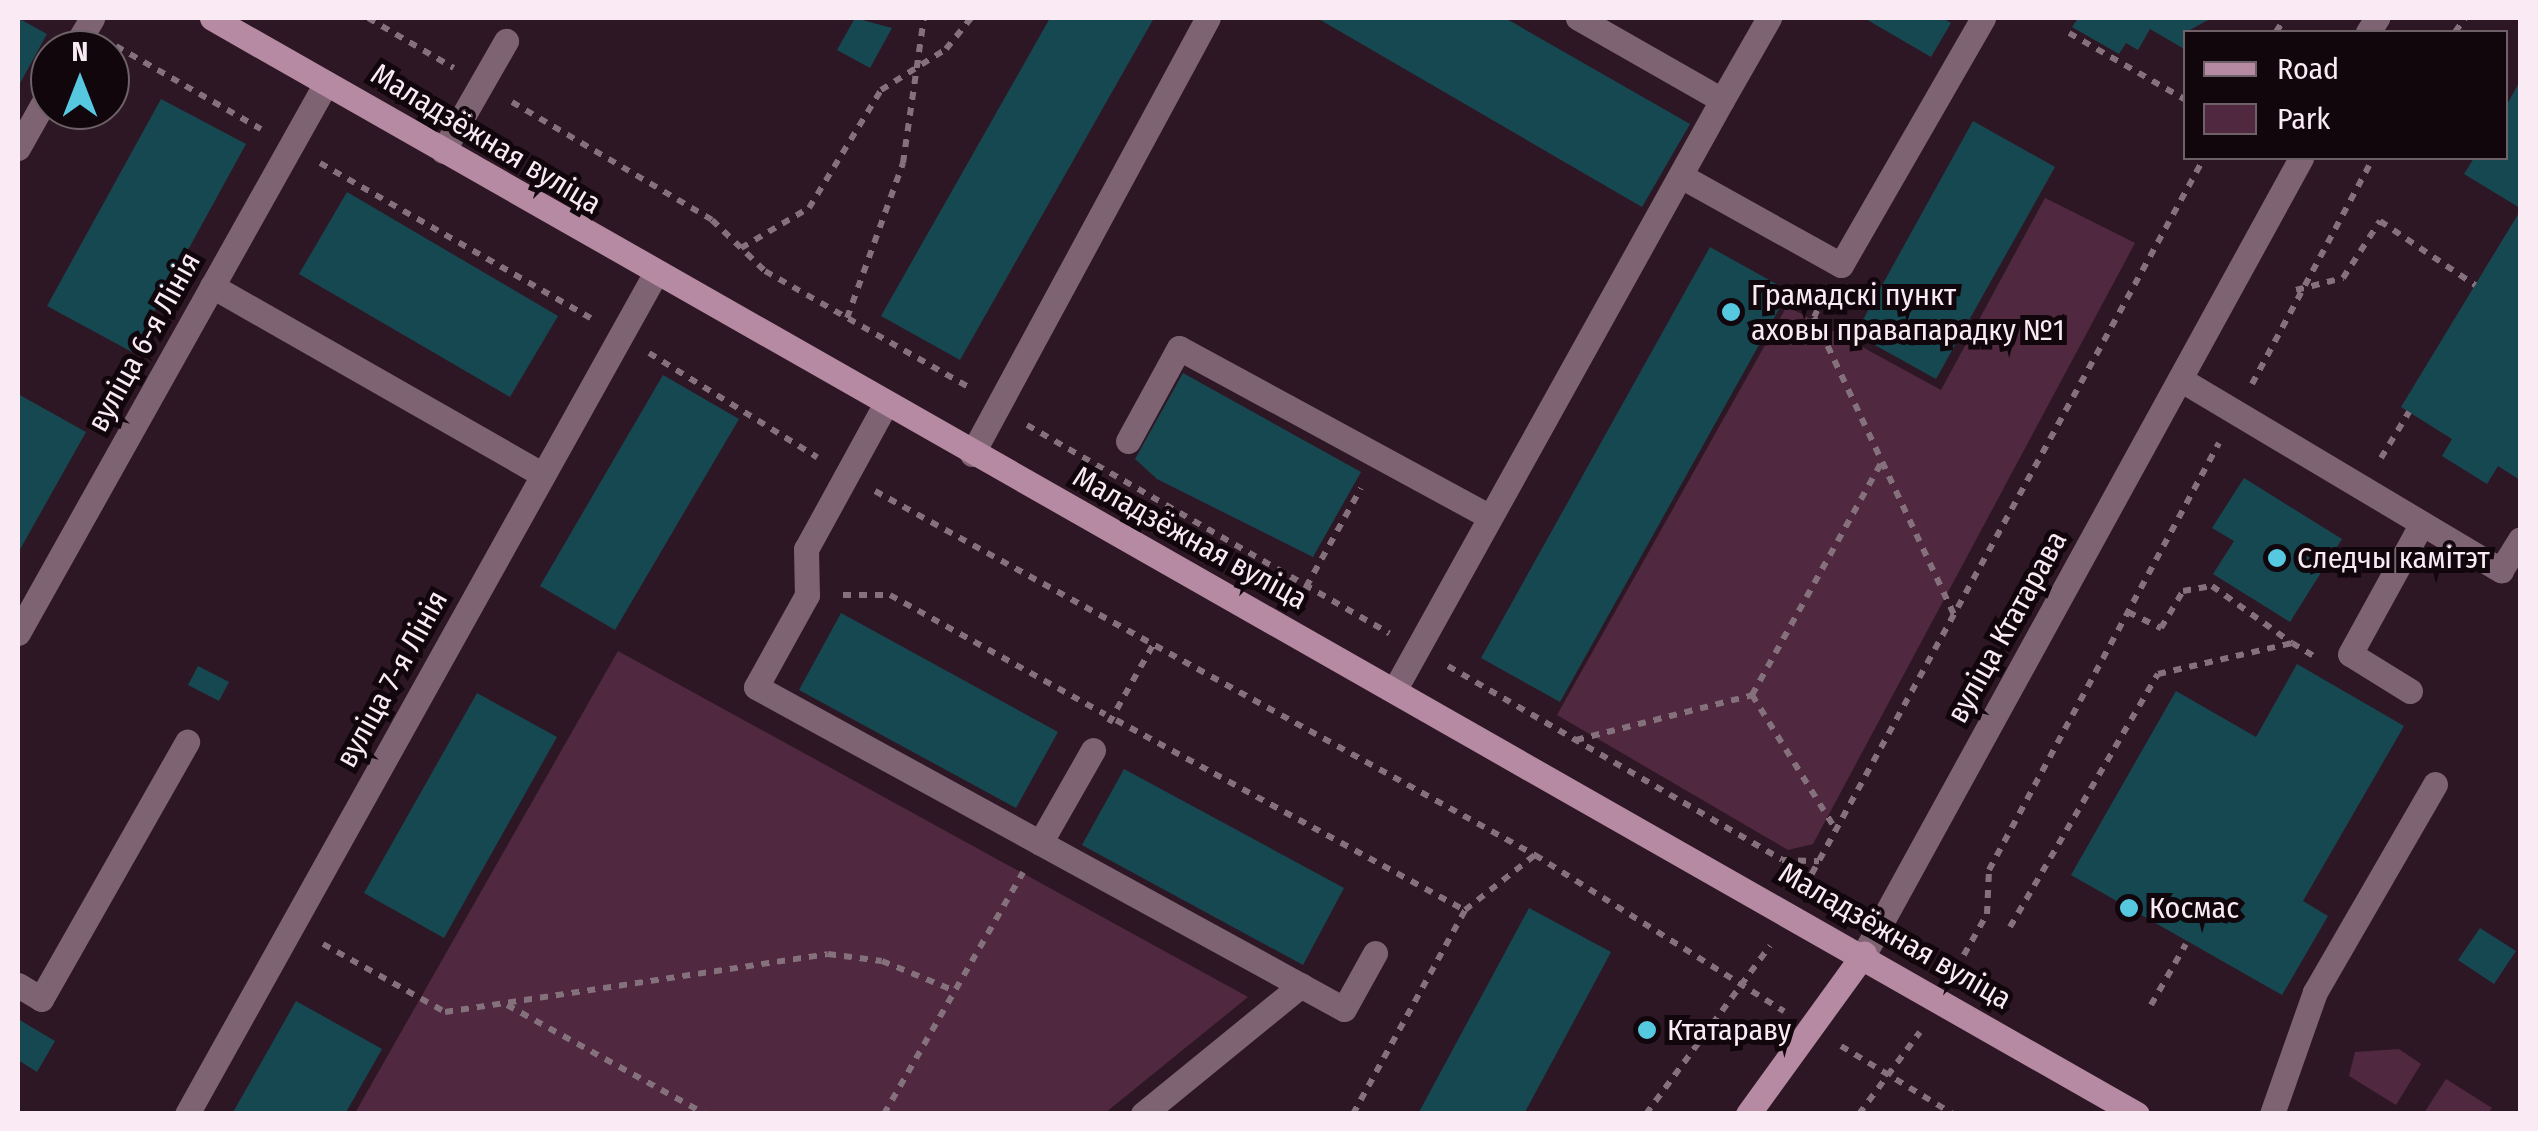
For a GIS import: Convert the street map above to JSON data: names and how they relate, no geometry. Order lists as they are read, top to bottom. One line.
{"streets":{"street":["Маладзёжная вуліца","вуліца 6-я Лінія","вуліца Ктатарава","вуліца 7-я Лінія"]},"crossings":[["Маладзёжная вуліца","вуліца 6-я Лінія"],["Маладзёжная вуліца","вуліца Ктатарава"],["Маладзёжная вуліца","вуліца 7-я Лінія"]],"places":["Грамадскі пункт аховы правапарадку №1","Следчы камітэт","Космас","Ктатараву"],"legend":["Road","Park"],"north":"top"}
